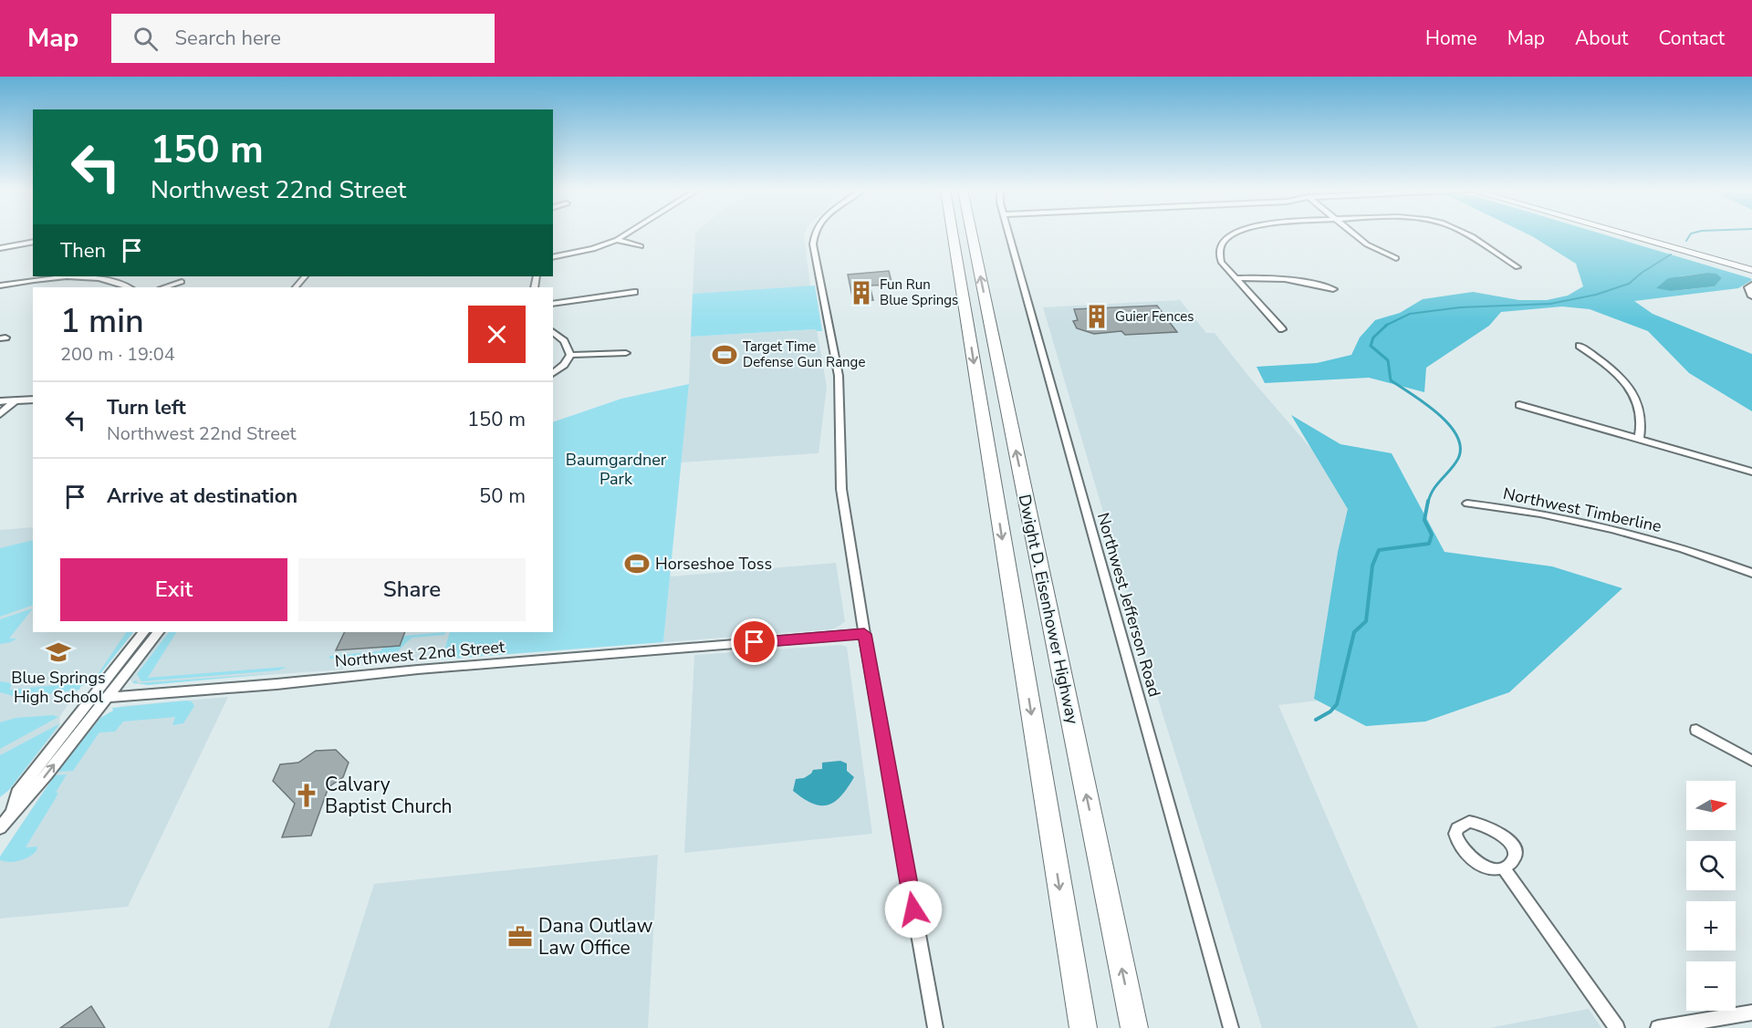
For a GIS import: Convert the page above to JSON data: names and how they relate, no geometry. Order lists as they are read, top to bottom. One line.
{"streets":{"highway":["Dwight D. Eisenhower Highway"],"street":["Northwest Timberline","Northwest Jefferson Road","Northwest 22nd Street"]},"parks":["Baumgardner Park"],"places":{"building":["Fun Run Blue Springs","Guier Fences"],"sports":["Target Time Defense Gun Range","Horseshoe Toss"],"school or university":["Blue Springs High School"],"church":["Calvary Baptist Church"],"office":["Dana Outlaw Law Office"]},"north":"right","page":{"header":"Map","search":"Search here","nav":["Home","Map","About","Contact"],"turn":["150 m","Northwest 22nd Street"],"then":"Then","heading":["1 min","200 m · 19:04"],"list":[{"name":"Turn left","note":"Northwest 22nd Street","value":"150 m"},{"name":"Arrive at destination","value":"50 m"}],"buttons":["Exit","Share"],"map_buttons":["+","−"]}}
